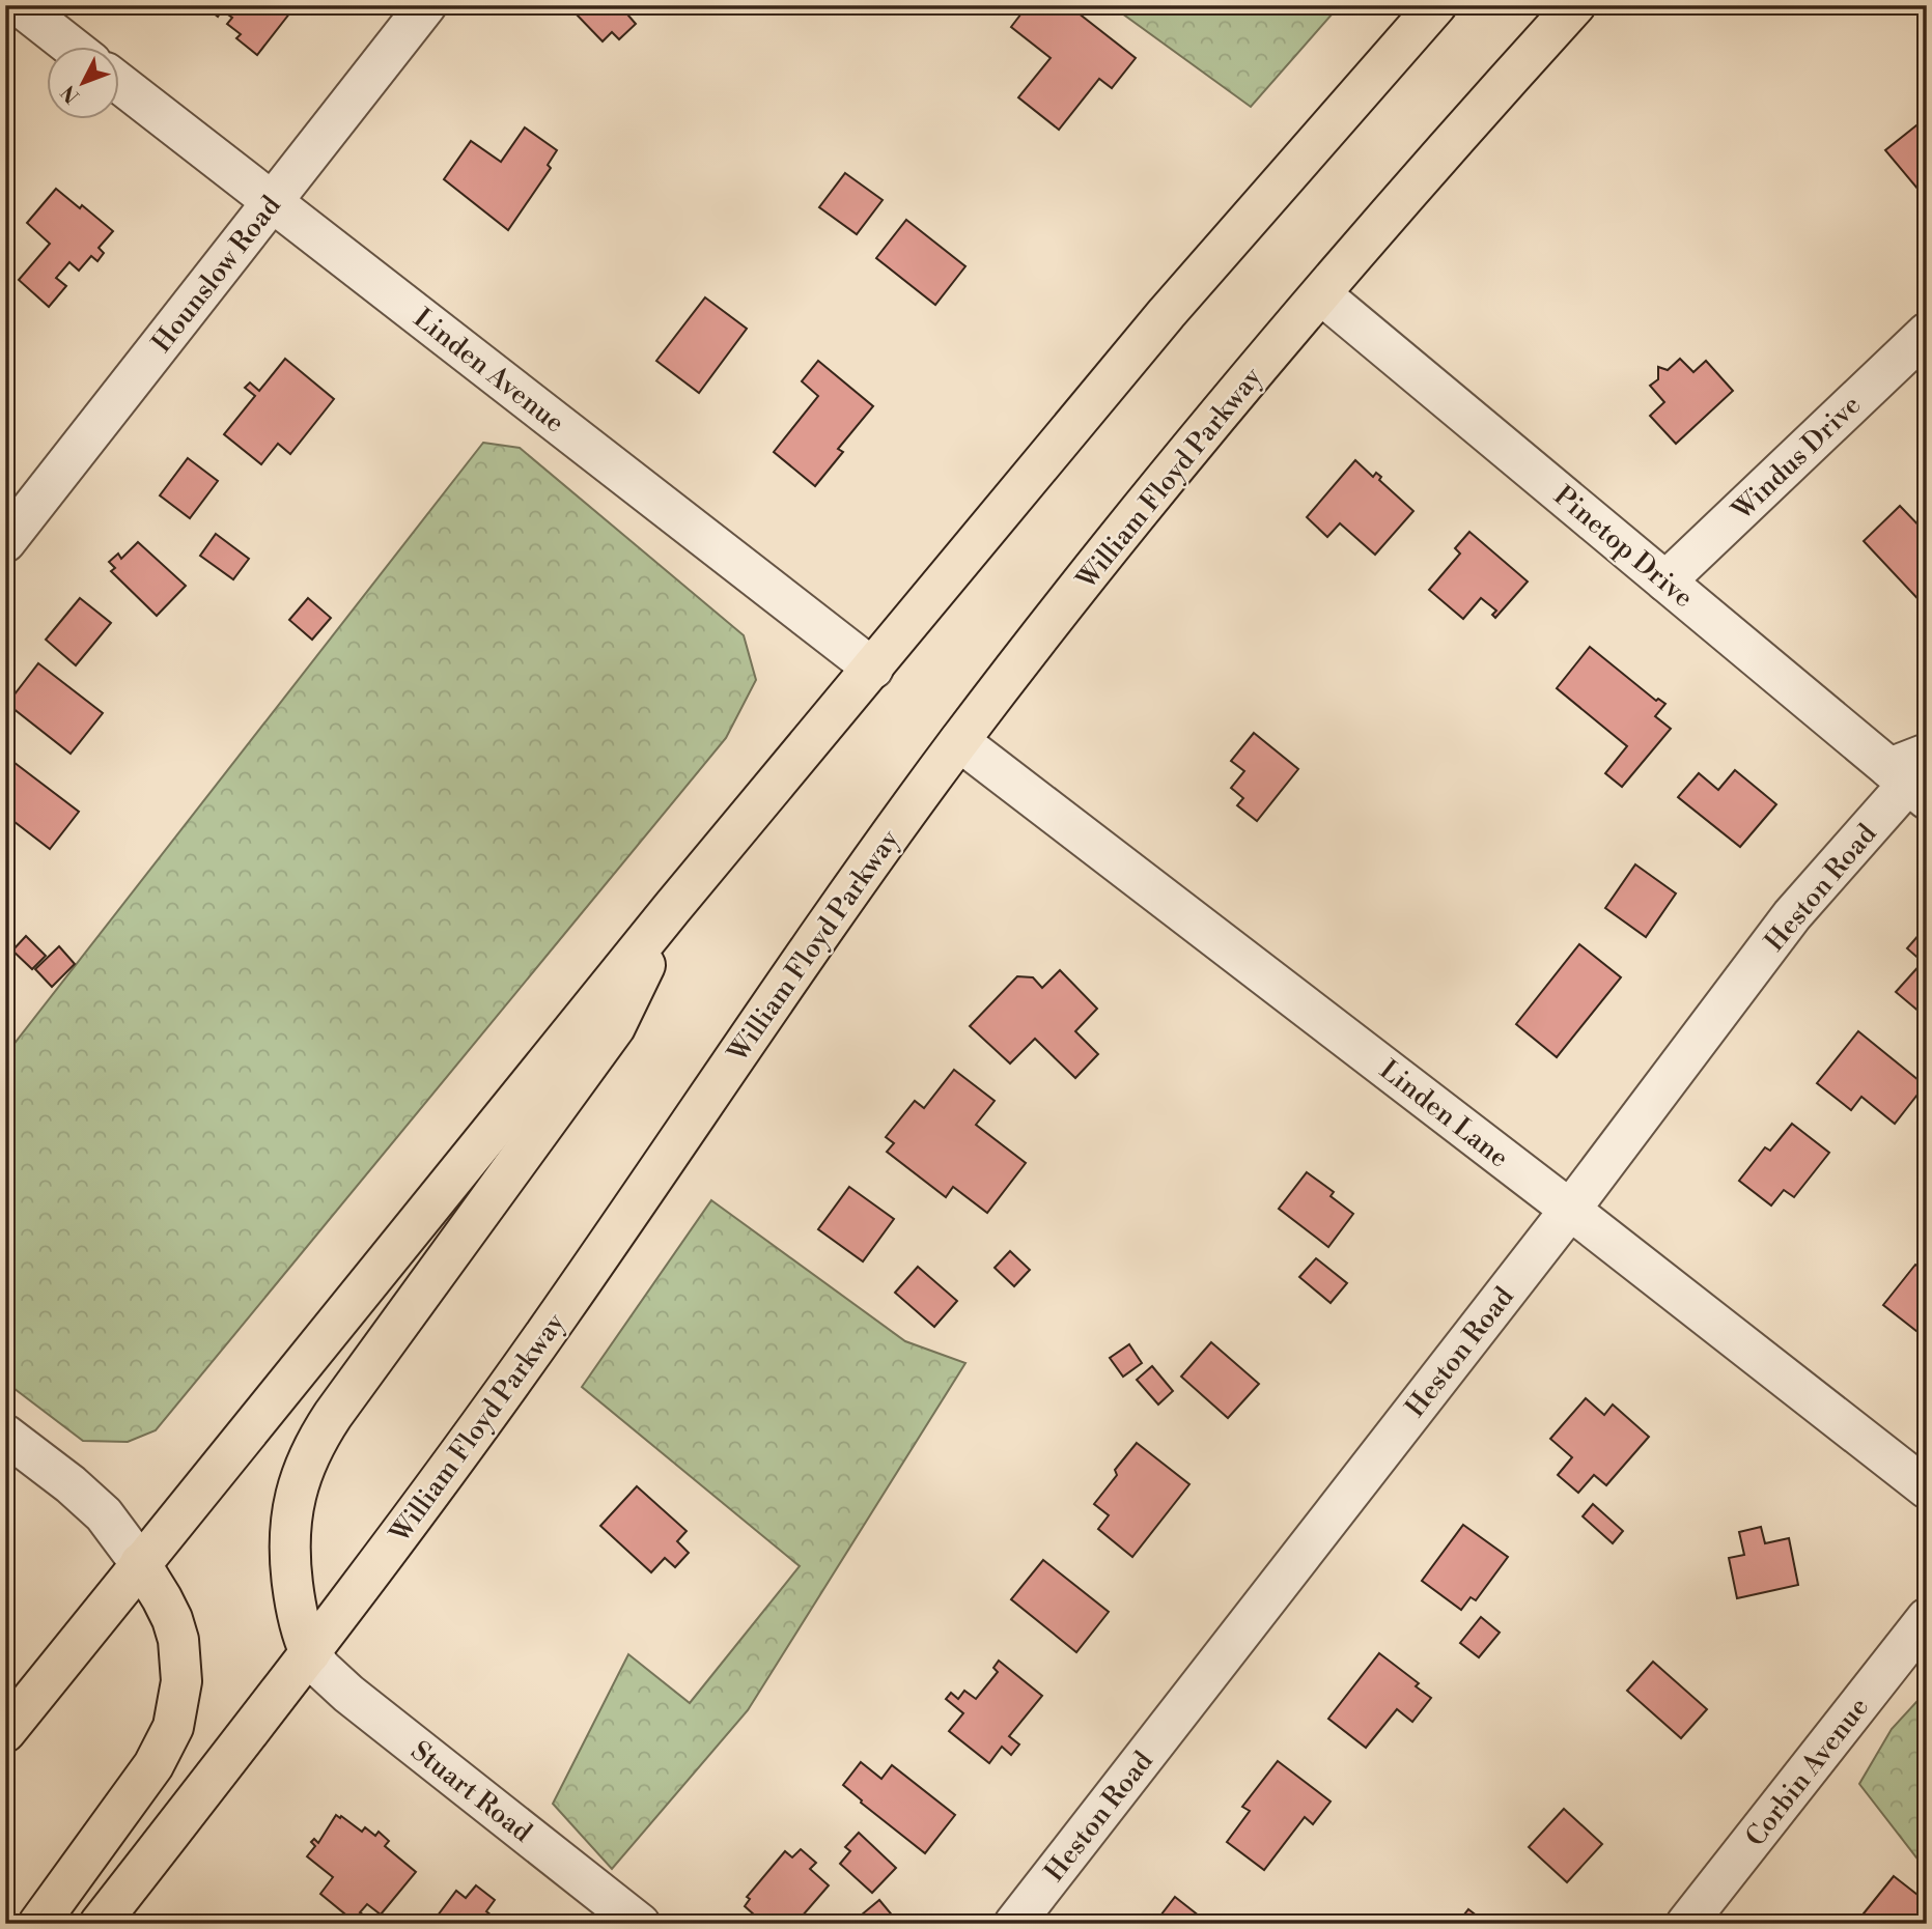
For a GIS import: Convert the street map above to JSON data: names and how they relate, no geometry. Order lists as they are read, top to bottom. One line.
{"streets":{"highway":["William Floyd Parkway"],"street":["Hounslow Road","Linden Avenue","Windus Drive","Pinetop Drive","Heston Road","Linden Lane","Corbin Avenue","Stuart Road"]},"crossings":[["Hounslow Road","Linden Avenue"],["Windus Drive","Pinetop Drive"],["William Floyd Parkway","Pinetop Drive"],["William Floyd Parkway","Linden Lane"],["William Floyd Parkway","Stuart Road"],["Pinetop Drive","Heston Road"],["Heston Road","Linden Lane"]],"north":"bottom left"}
